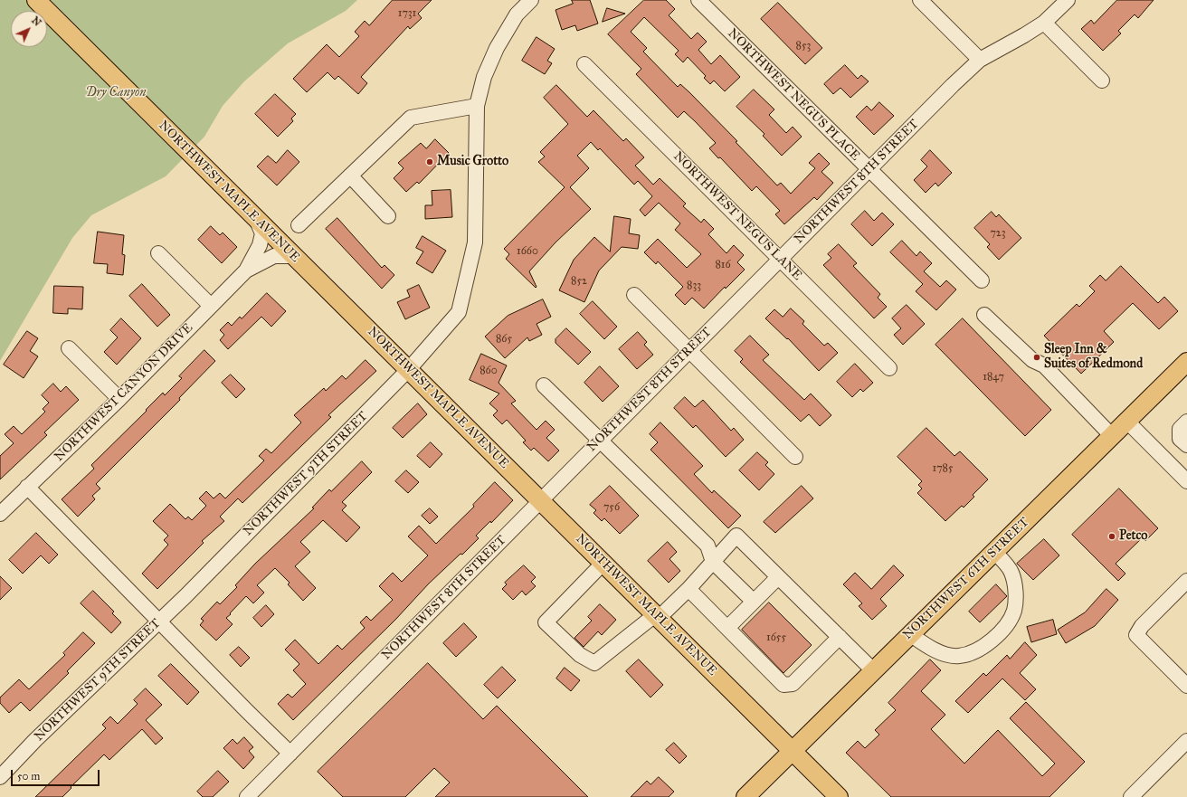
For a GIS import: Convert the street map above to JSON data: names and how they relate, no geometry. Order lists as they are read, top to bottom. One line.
{"streets":{"main road":["NORTHWEST MAPLE AVENUE","NORTHWEST 6TH STREET"],"street":["NORTHWEST NEGUS PLACE","NORTHWEST 8TH STREET","NORTHWEST NEGUS LANE","NORTHWEST CANYON DRIVE","NORTHWEST 9TH STREET"]},"crossings":[["NORTHWEST NEGUS PLACE","NORTHWEST 8TH STREET"],["NORTHWEST 8TH STREET","NORTHWEST MAPLE AVENUE"],["NORTHWEST 8TH STREET","NORTHWEST NEGUS LANE"],["NORTHWEST MAPLE AVENUE","NORTHWEST CANYON DRIVE"],["NORTHWEST MAPLE AVENUE","NORTHWEST 9TH STREET"],["NORTHWEST MAPLE AVENUE","NORTHWEST 6TH STREET"]],"parks":["Dry Canyon"],"places":["Music Grotto","Sleep Inn & Suites of Redmond","Petco"],"house_numbers":["1731","853","723","1660","816","852","833","865","860","1847","1785","756","1655"],"scale_bar":"50 m","north":"top right"}
